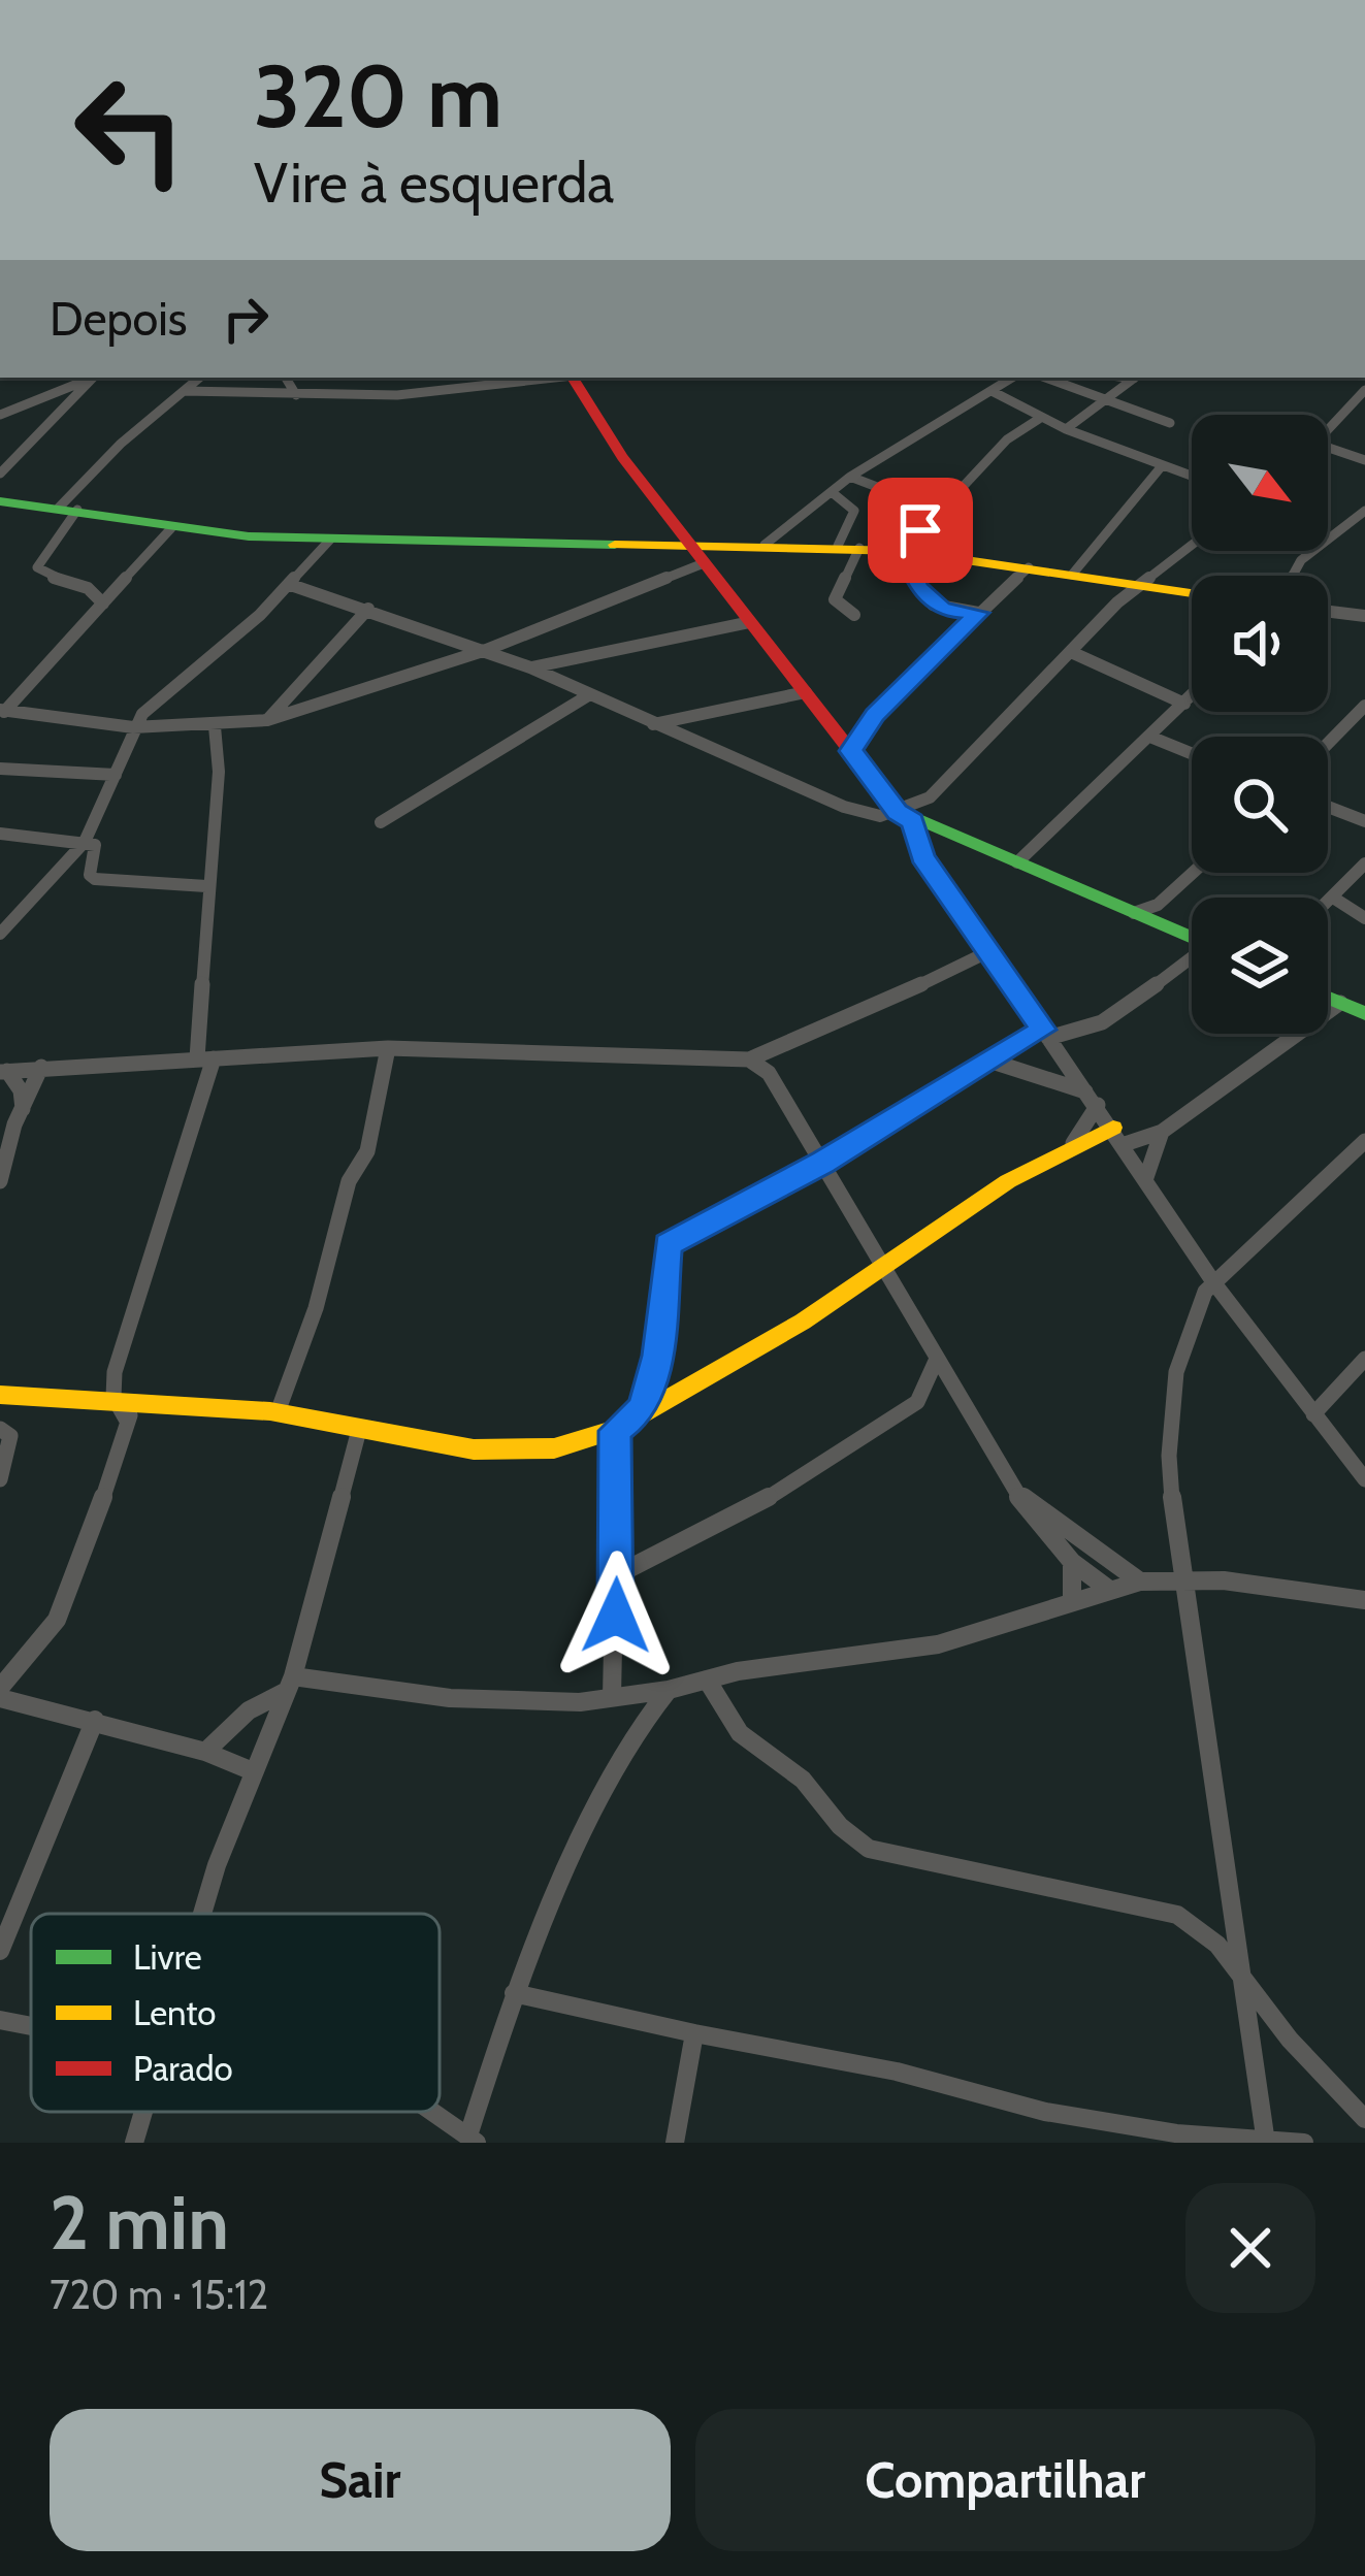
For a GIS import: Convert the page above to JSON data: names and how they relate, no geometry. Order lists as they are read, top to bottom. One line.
{"legend":["Livre","Lento","Parado"],"north":"bottom right","page":{"turn":["320 m","Vire à esquerda"],"then":"Depois","heading":["2 min","720 m · 15:12"],"buttons":["Sair","Compartilhar"]}}
